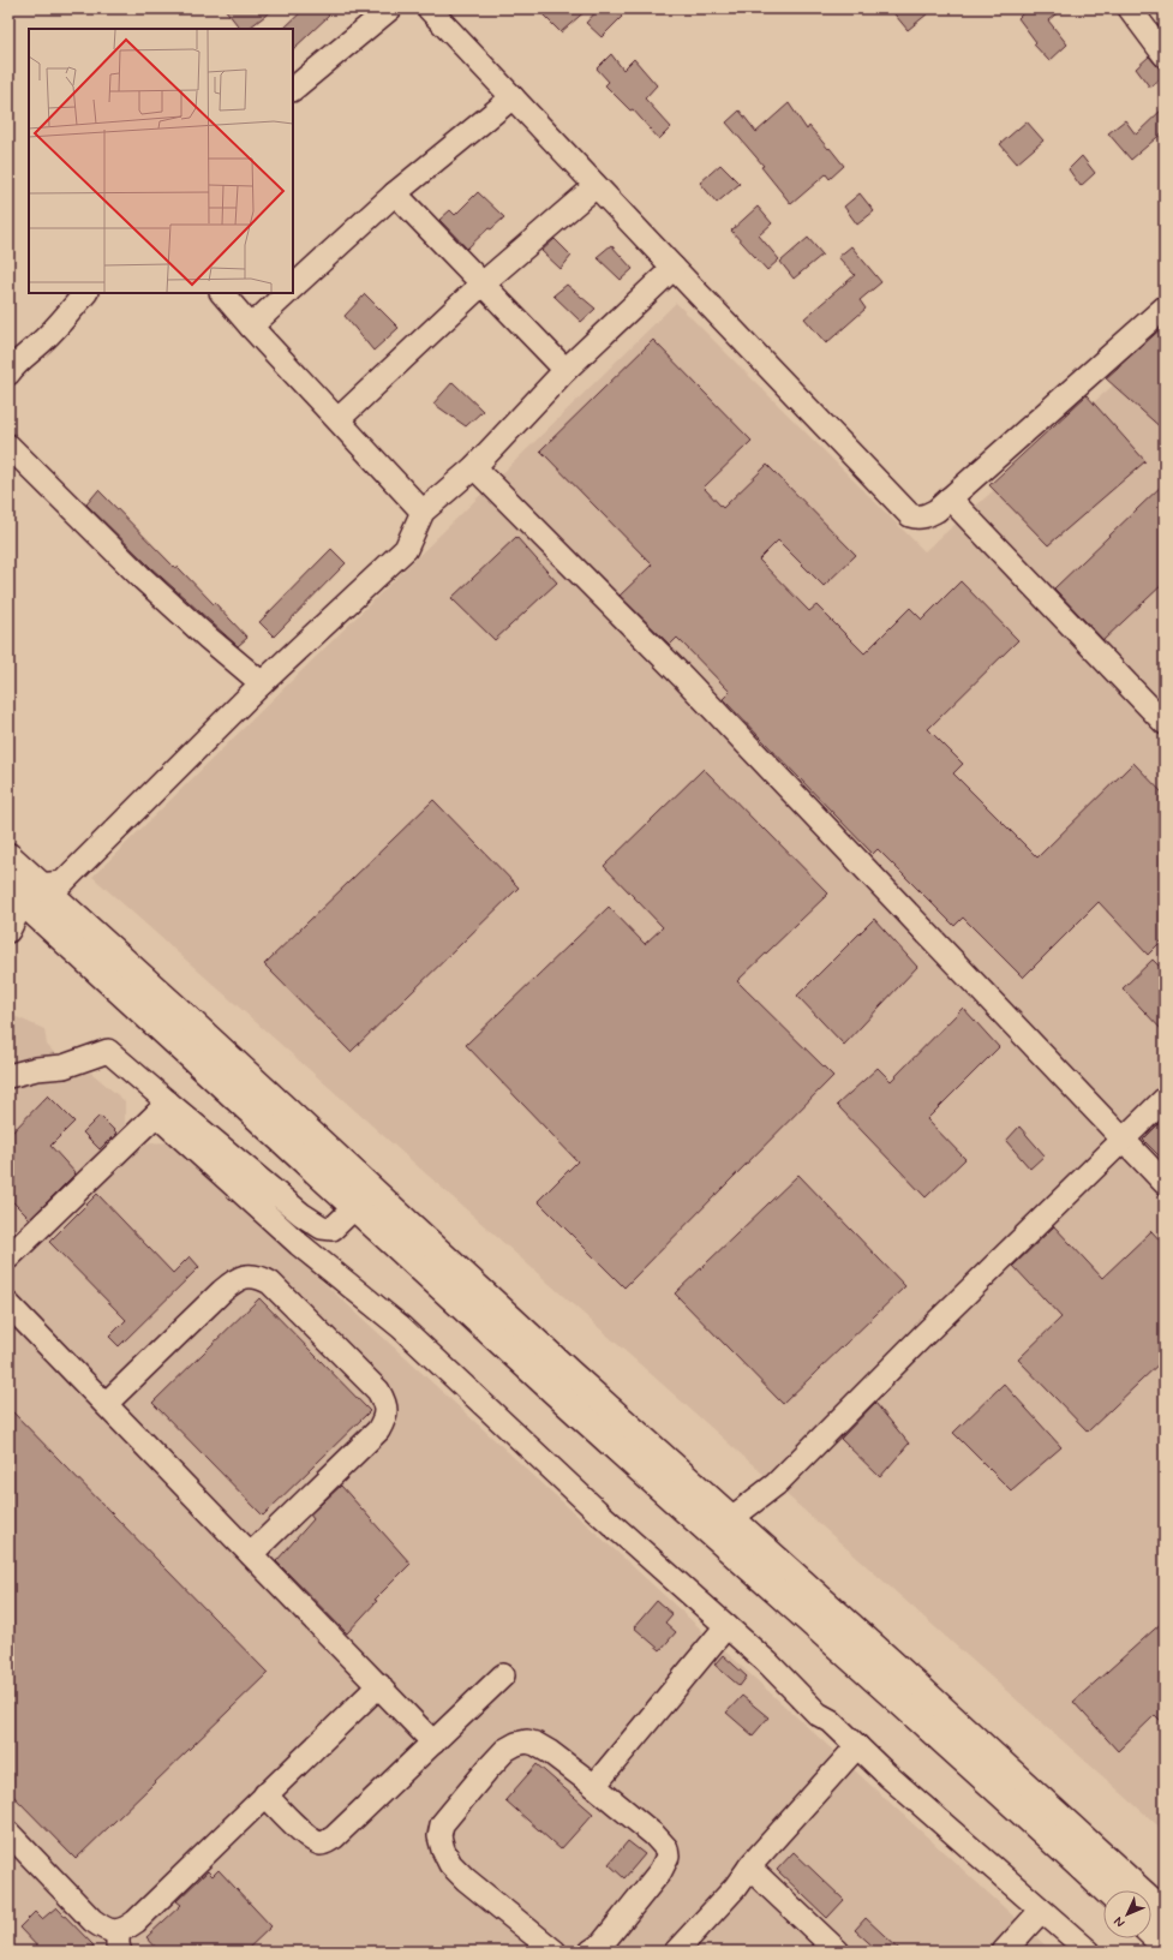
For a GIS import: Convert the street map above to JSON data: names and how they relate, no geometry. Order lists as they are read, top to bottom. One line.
{"north":"bottom left"}
